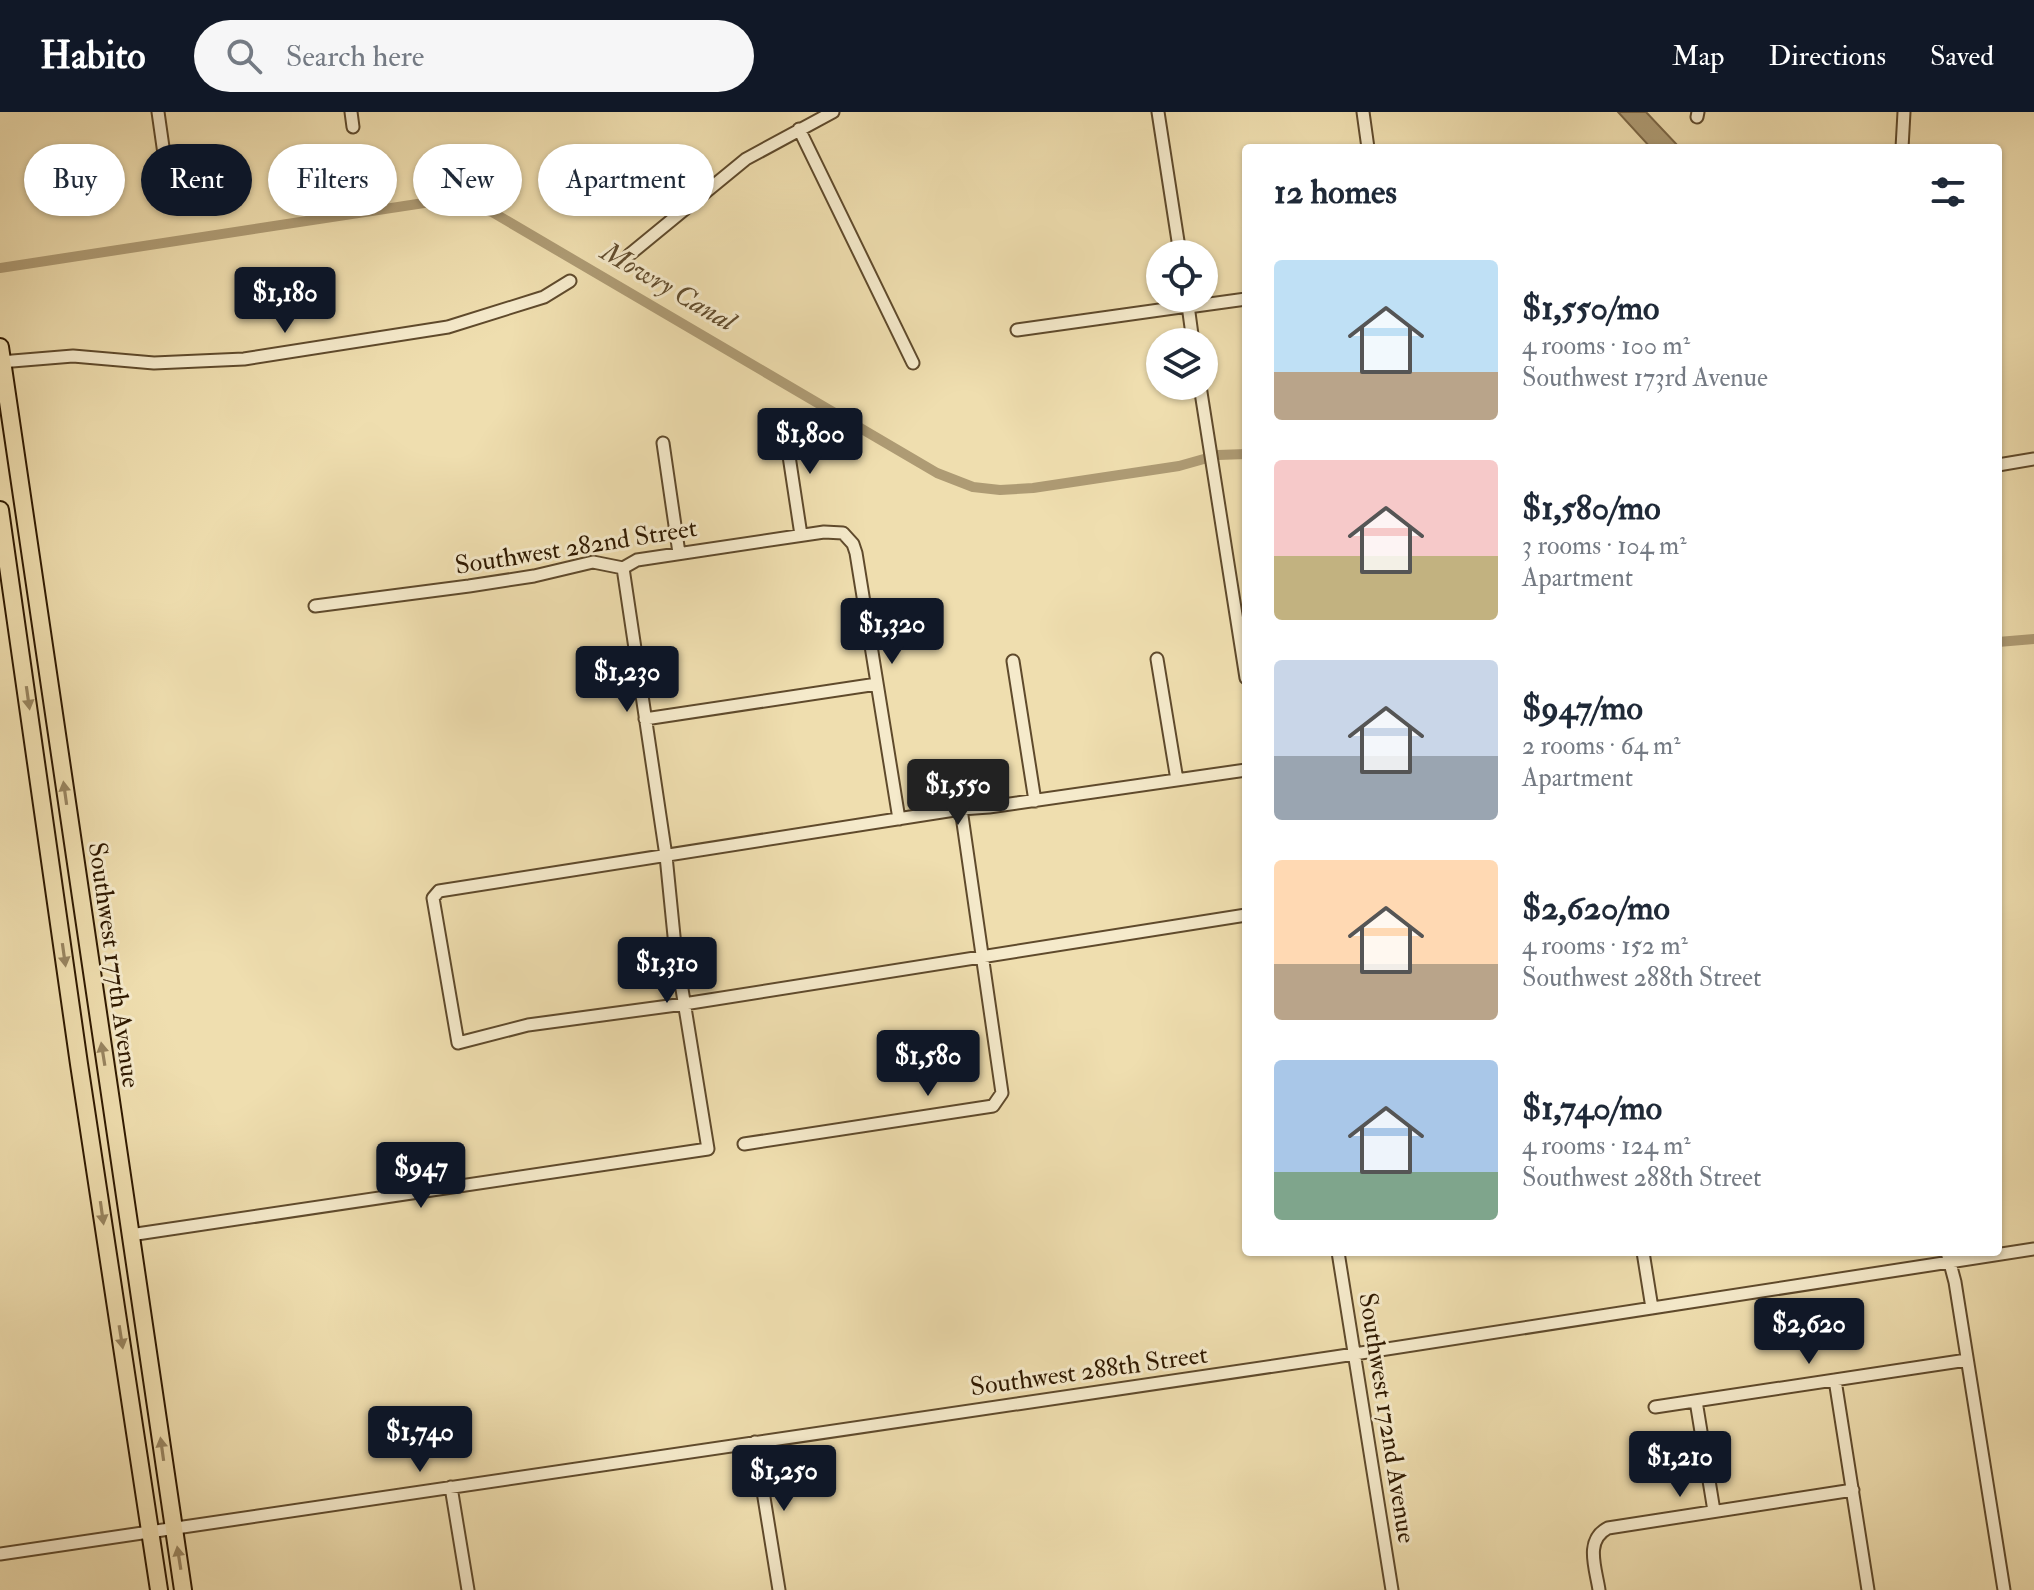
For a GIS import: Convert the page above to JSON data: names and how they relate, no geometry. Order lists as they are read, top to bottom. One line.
{"streets":{"highway":["Southwest 177th Avenue"],"street":["Southwest 282nd Street","Southwest 288th Street","Southwest 172nd Avenue"]},"crossings":[["Southwest 177th Avenue","Southwest 288th Street"],["Southwest 288th Street","Southwest 172nd Avenue"]],"water":["Mowry Canal"],"page":{"header":"Habito","search":"Search here","nav":["Map","Directions","Saved"],"chip":["Buy","Rent","Filters","New","Apartment"],"heading":"12 homes","list":[{"name":"$1,550/mo","note":"4 rooms · 100 m² · Southwest 173rd Avenue"},{"name":"$1,580/mo","note":"3 rooms · 104 m² · Apartment"},{"name":"$947/mo","note":"2 rooms · 64 m² · Apartment"},{"name":"$2,620/mo","note":"4 rooms · 152 m² · Southwest 288th Street"},{"name":"$1,740/mo","note":"4 rooms · 124 m² · Southwest 288th Street"}],"price":["$1,180","$1,800","$1,320","$1,230","$1,550","$1,310","$1,580","$947","$2,620","$1,740","$1,210","$1,250"]}}
